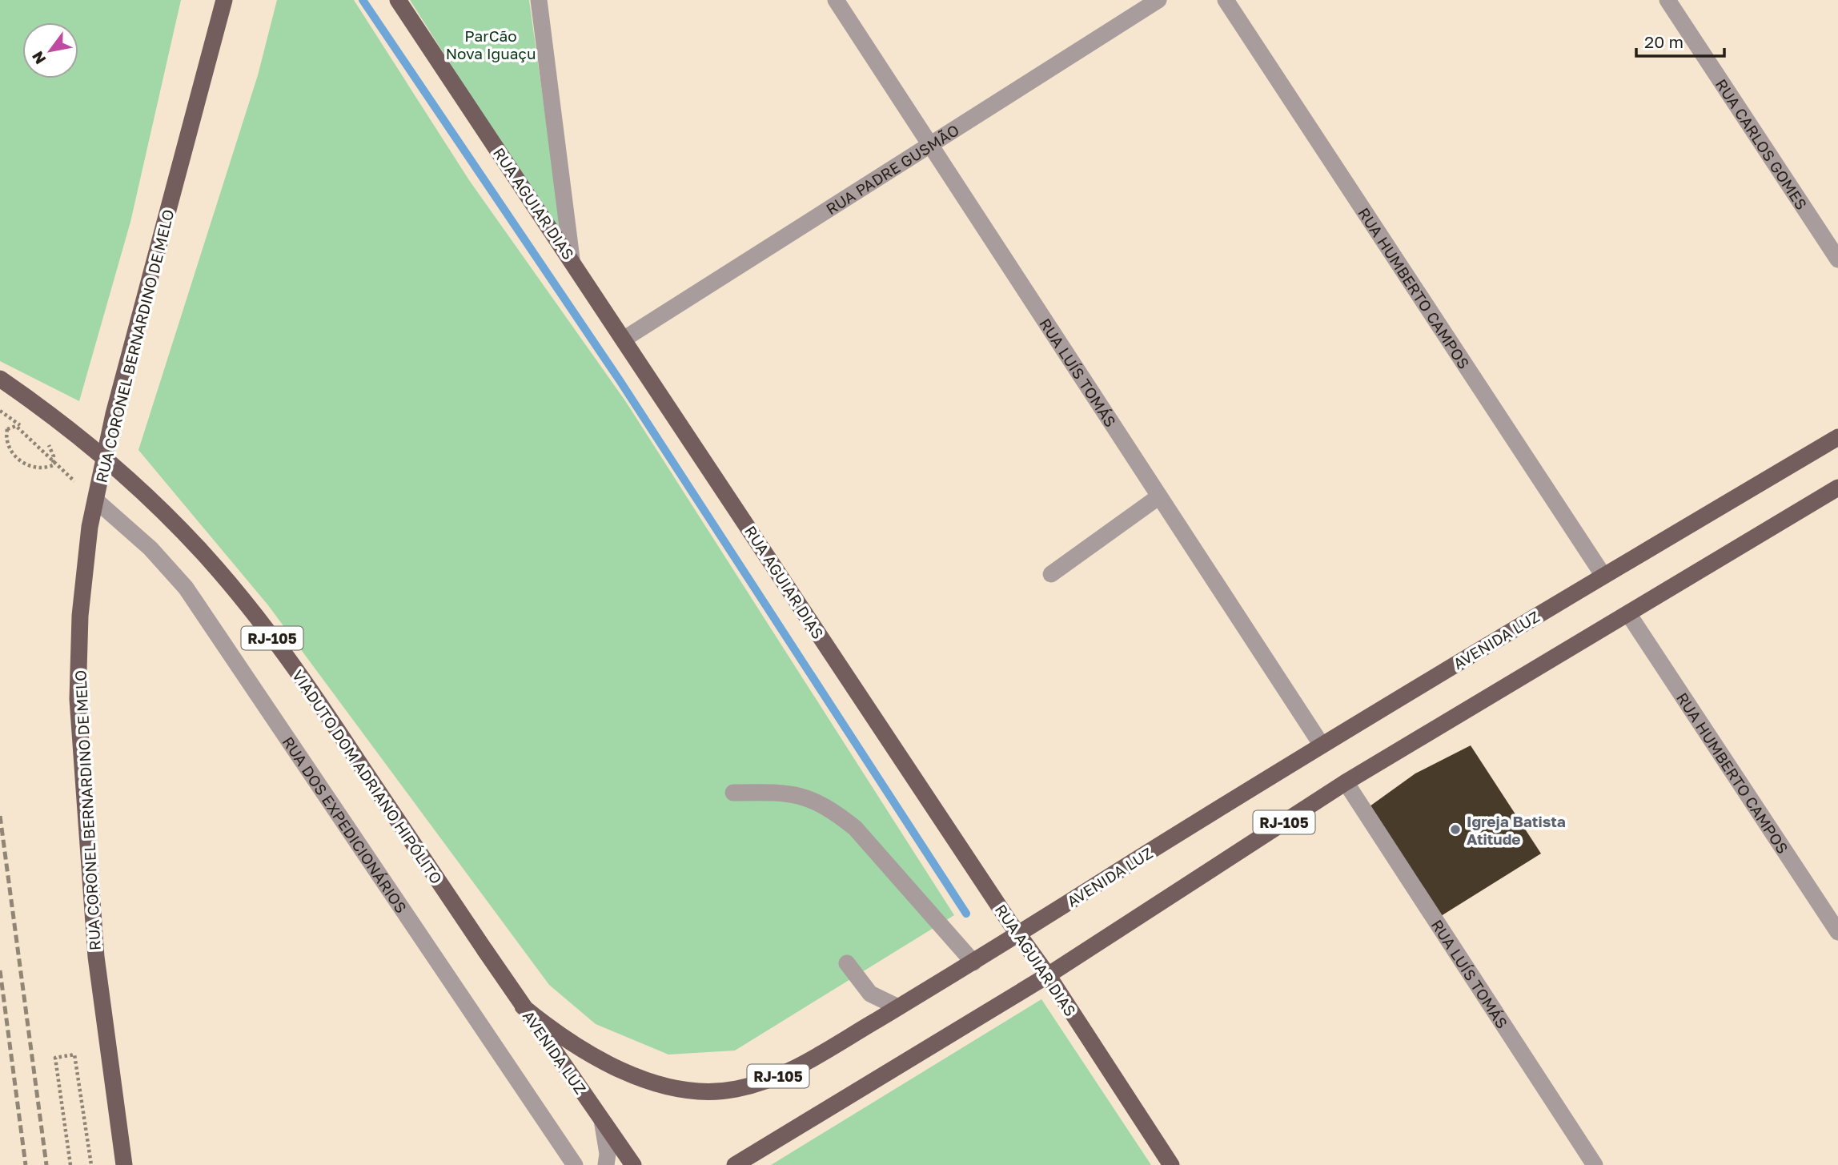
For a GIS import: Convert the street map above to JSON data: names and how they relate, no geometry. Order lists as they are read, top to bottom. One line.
{"streets":{"main road":["RUA AGUIAR DIAS","RUA CORONEL BERNARDINO DE MELO","RJ-105","AVENIDA LUZ","VIADUTO DOM ADRIANO HIPÓLITO"],"street":["RUA CARLOS GOMES","RUA PADRE GUSMÃO","RUA HUMBERTO CAMPOS","RUA LUÍS TOMÁS","RUA DOS EXPEDICIONÁRIOS"]},"crossings":[["RUA PADRE GUSMÃO","RUA AGUIAR DIAS"],["RUA PADRE GUSMÃO","RUA LUÍS TOMÁS"],["RUA AGUIAR DIAS","RJ-105"],["RUA AGUIAR DIAS","AVENIDA LUZ"],["RUA HUMBERTO CAMPOS","RJ-105"],["RUA HUMBERTO CAMPOS","AVENIDA LUZ"],["RUA CORONEL BERNARDINO DE MELO","RUA DOS EXPEDICIONÁRIOS"],["RUA LUÍS TOMÁS","RJ-105"],["RUA LUÍS TOMÁS","AVENIDA LUZ"],["RJ-105","AVENIDA LUZ"],["AVENIDA LUZ","VIADUTO DOM ADRIANO HIPÓLITO"]],"parks":["ParCão Nova Iguaçu"],"places":["Igreja Batista Atitude"],"scale_bar":"20 m","north":"bottom left"}
